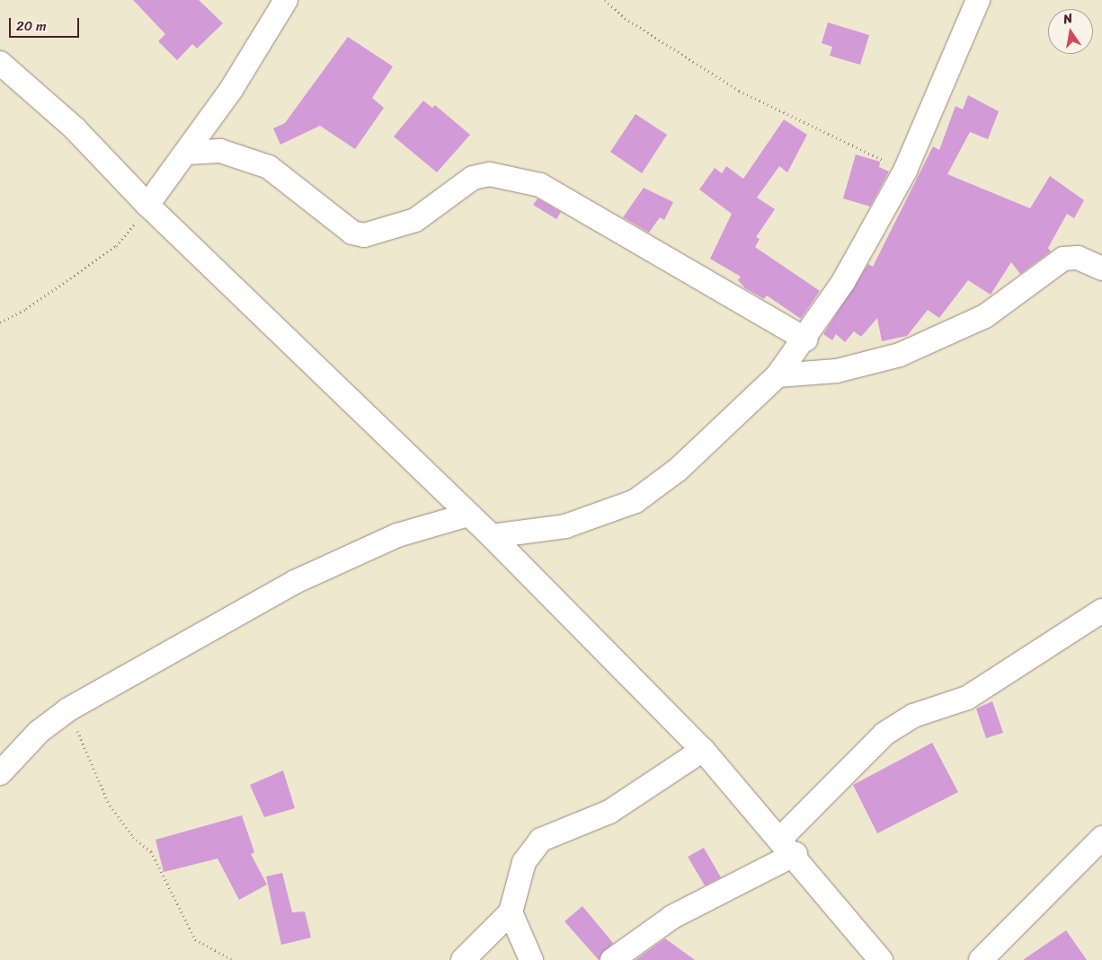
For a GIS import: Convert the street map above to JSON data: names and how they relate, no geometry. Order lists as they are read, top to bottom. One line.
{"scale_bar":"20 m","north":"top"}
